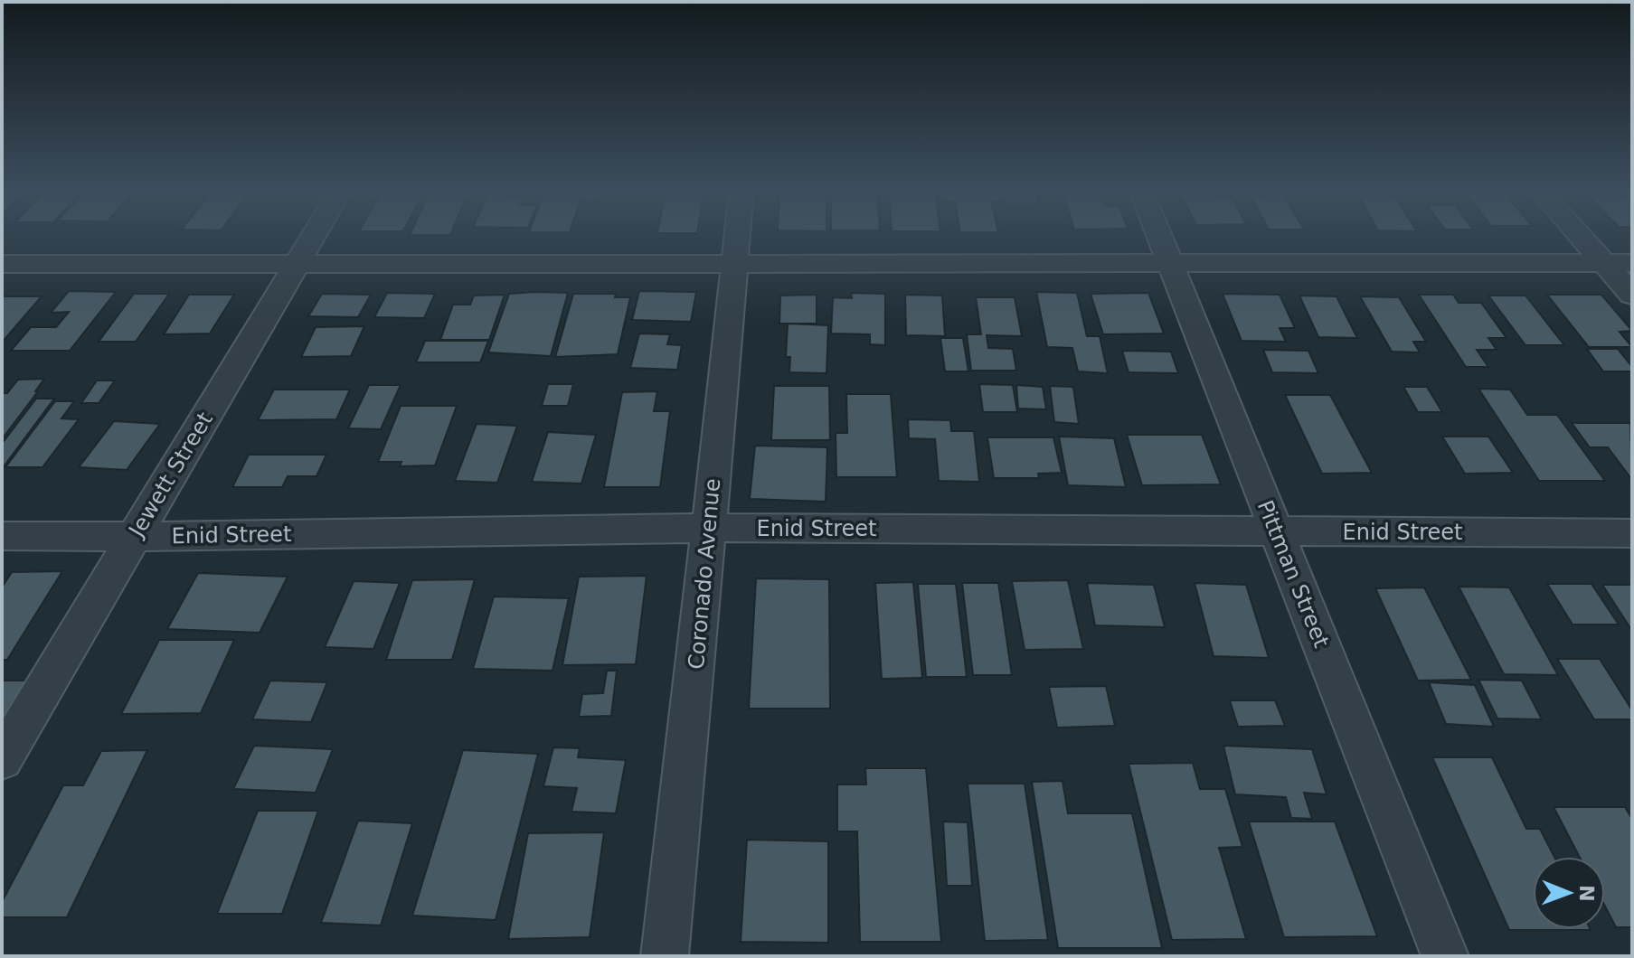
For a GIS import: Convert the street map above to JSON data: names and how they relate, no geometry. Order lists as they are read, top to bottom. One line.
{"streets":{"street":["Jewett Street","Enid Street","Coronado Avenue","Pittman Street"]},"crossings":[["Jewett Street","Enid Street"],["Enid Street","Coronado Avenue"],["Enid Street","Pittman Street"]],"north":"right"}
